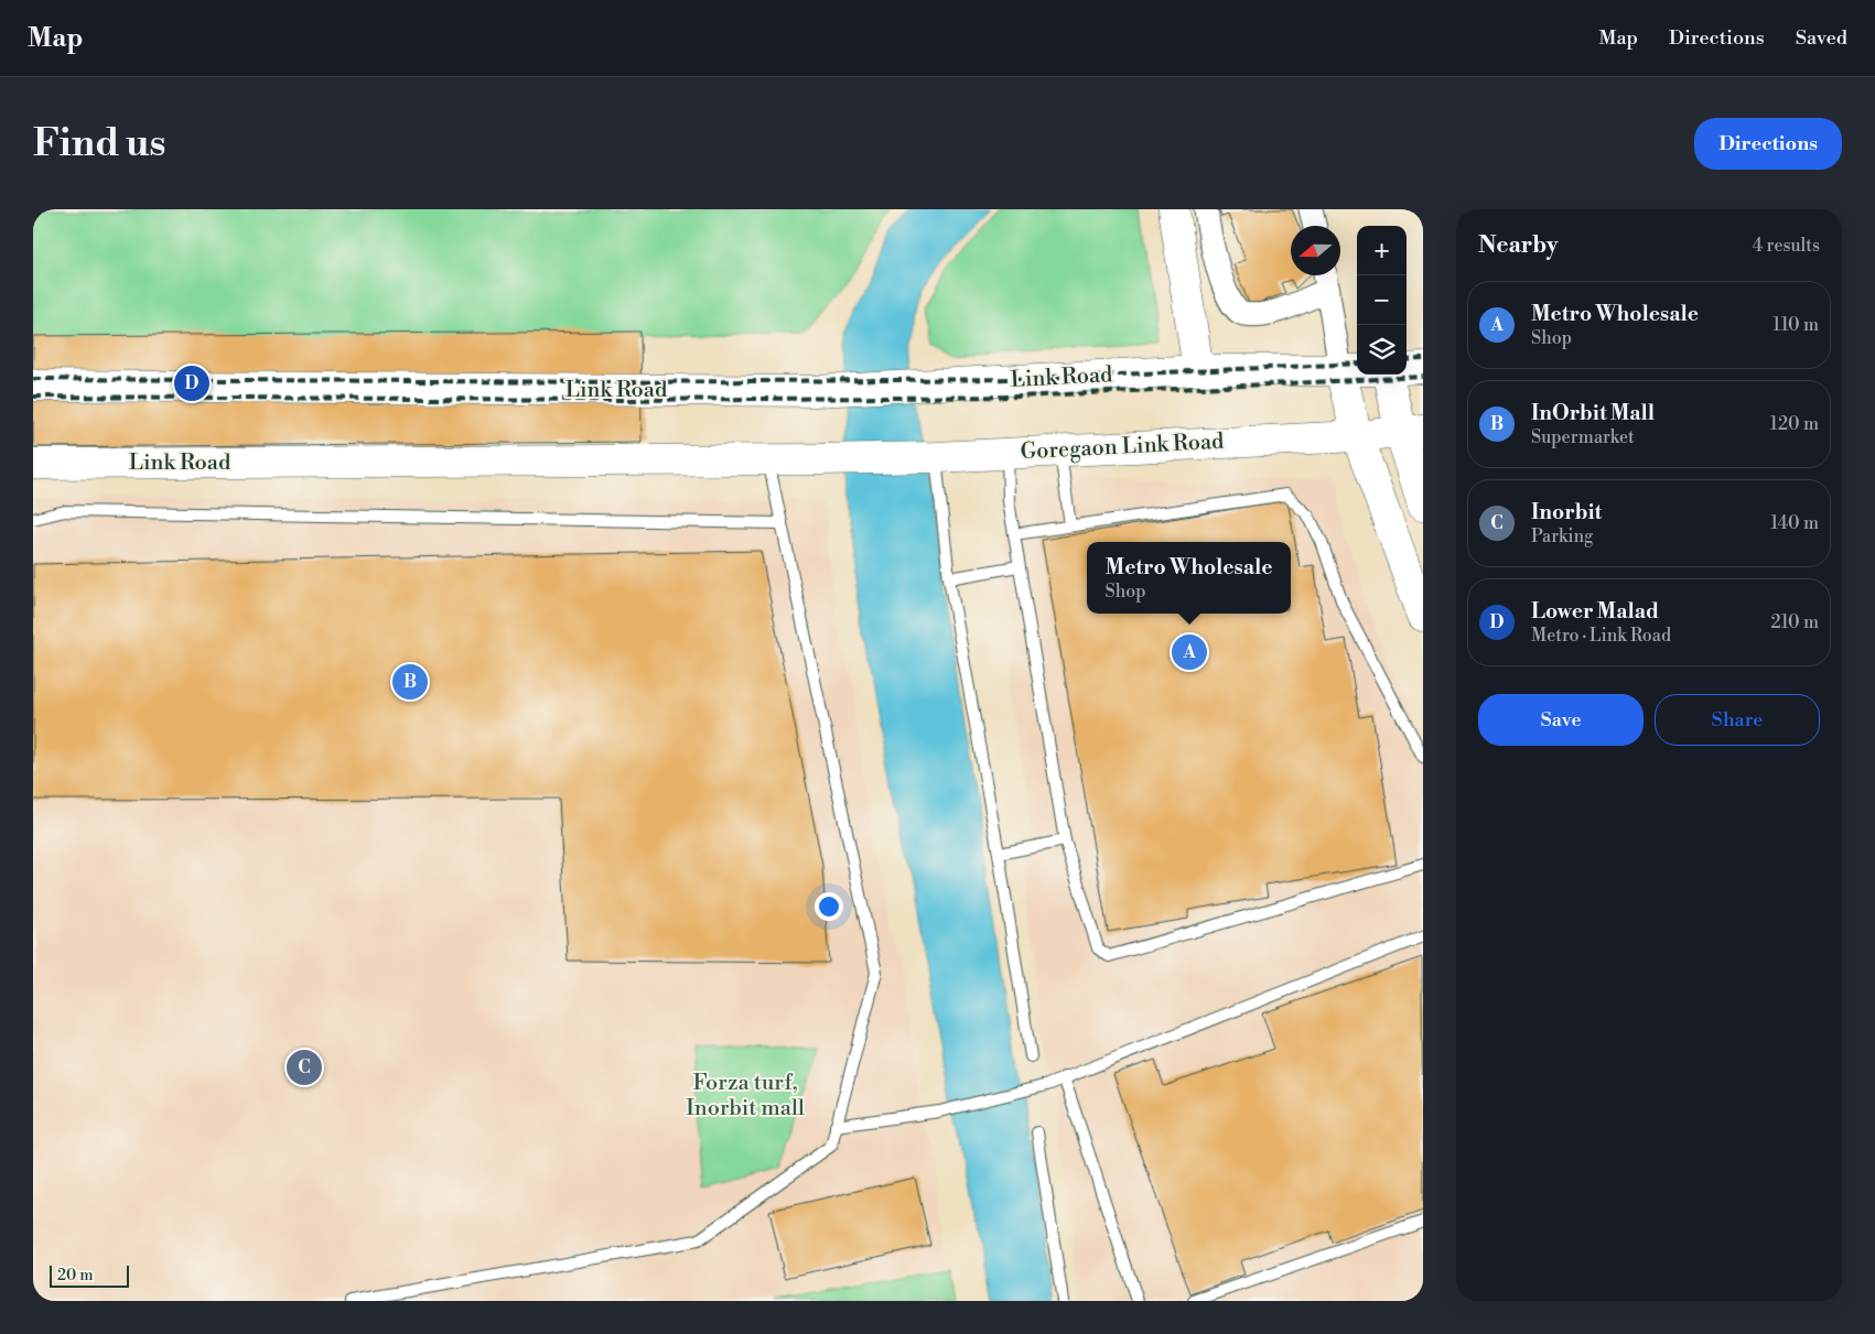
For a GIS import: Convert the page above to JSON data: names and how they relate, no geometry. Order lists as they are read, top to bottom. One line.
{"streets":{"main road":["Link Road","Goregaon Link Road"]},"crossings":[["Link Road","Goregaon Link Road"]],"parks":["Forza turf, Inorbit mall"],"scale_bar":"20 m","north":"left","page":{"header":"Map","nav":["Map","Directions","Saved"],"buttons":["Directions",["Save","Share"]],"title":"Find us","heading":["Nearby","4 results"],"map_buttons":["+","−"],"list":[{"mark":"A","name":"Metro Wholesale","note":"Shop","value":"110 m"},{"mark":"B","name":"InOrbit Mall","note":"Supermarket","value":"120 m"},{"mark":"C","name":"Inorbit","note":"Parking","value":"140 m"},{"mark":"D","name":"Lower Malad","note":"Metro · Link Road","value":"210 m"}],"pins":["D","A","B","C"],"popup":["Metro Wholesale","Shop"],"scale":"20 m"}}
